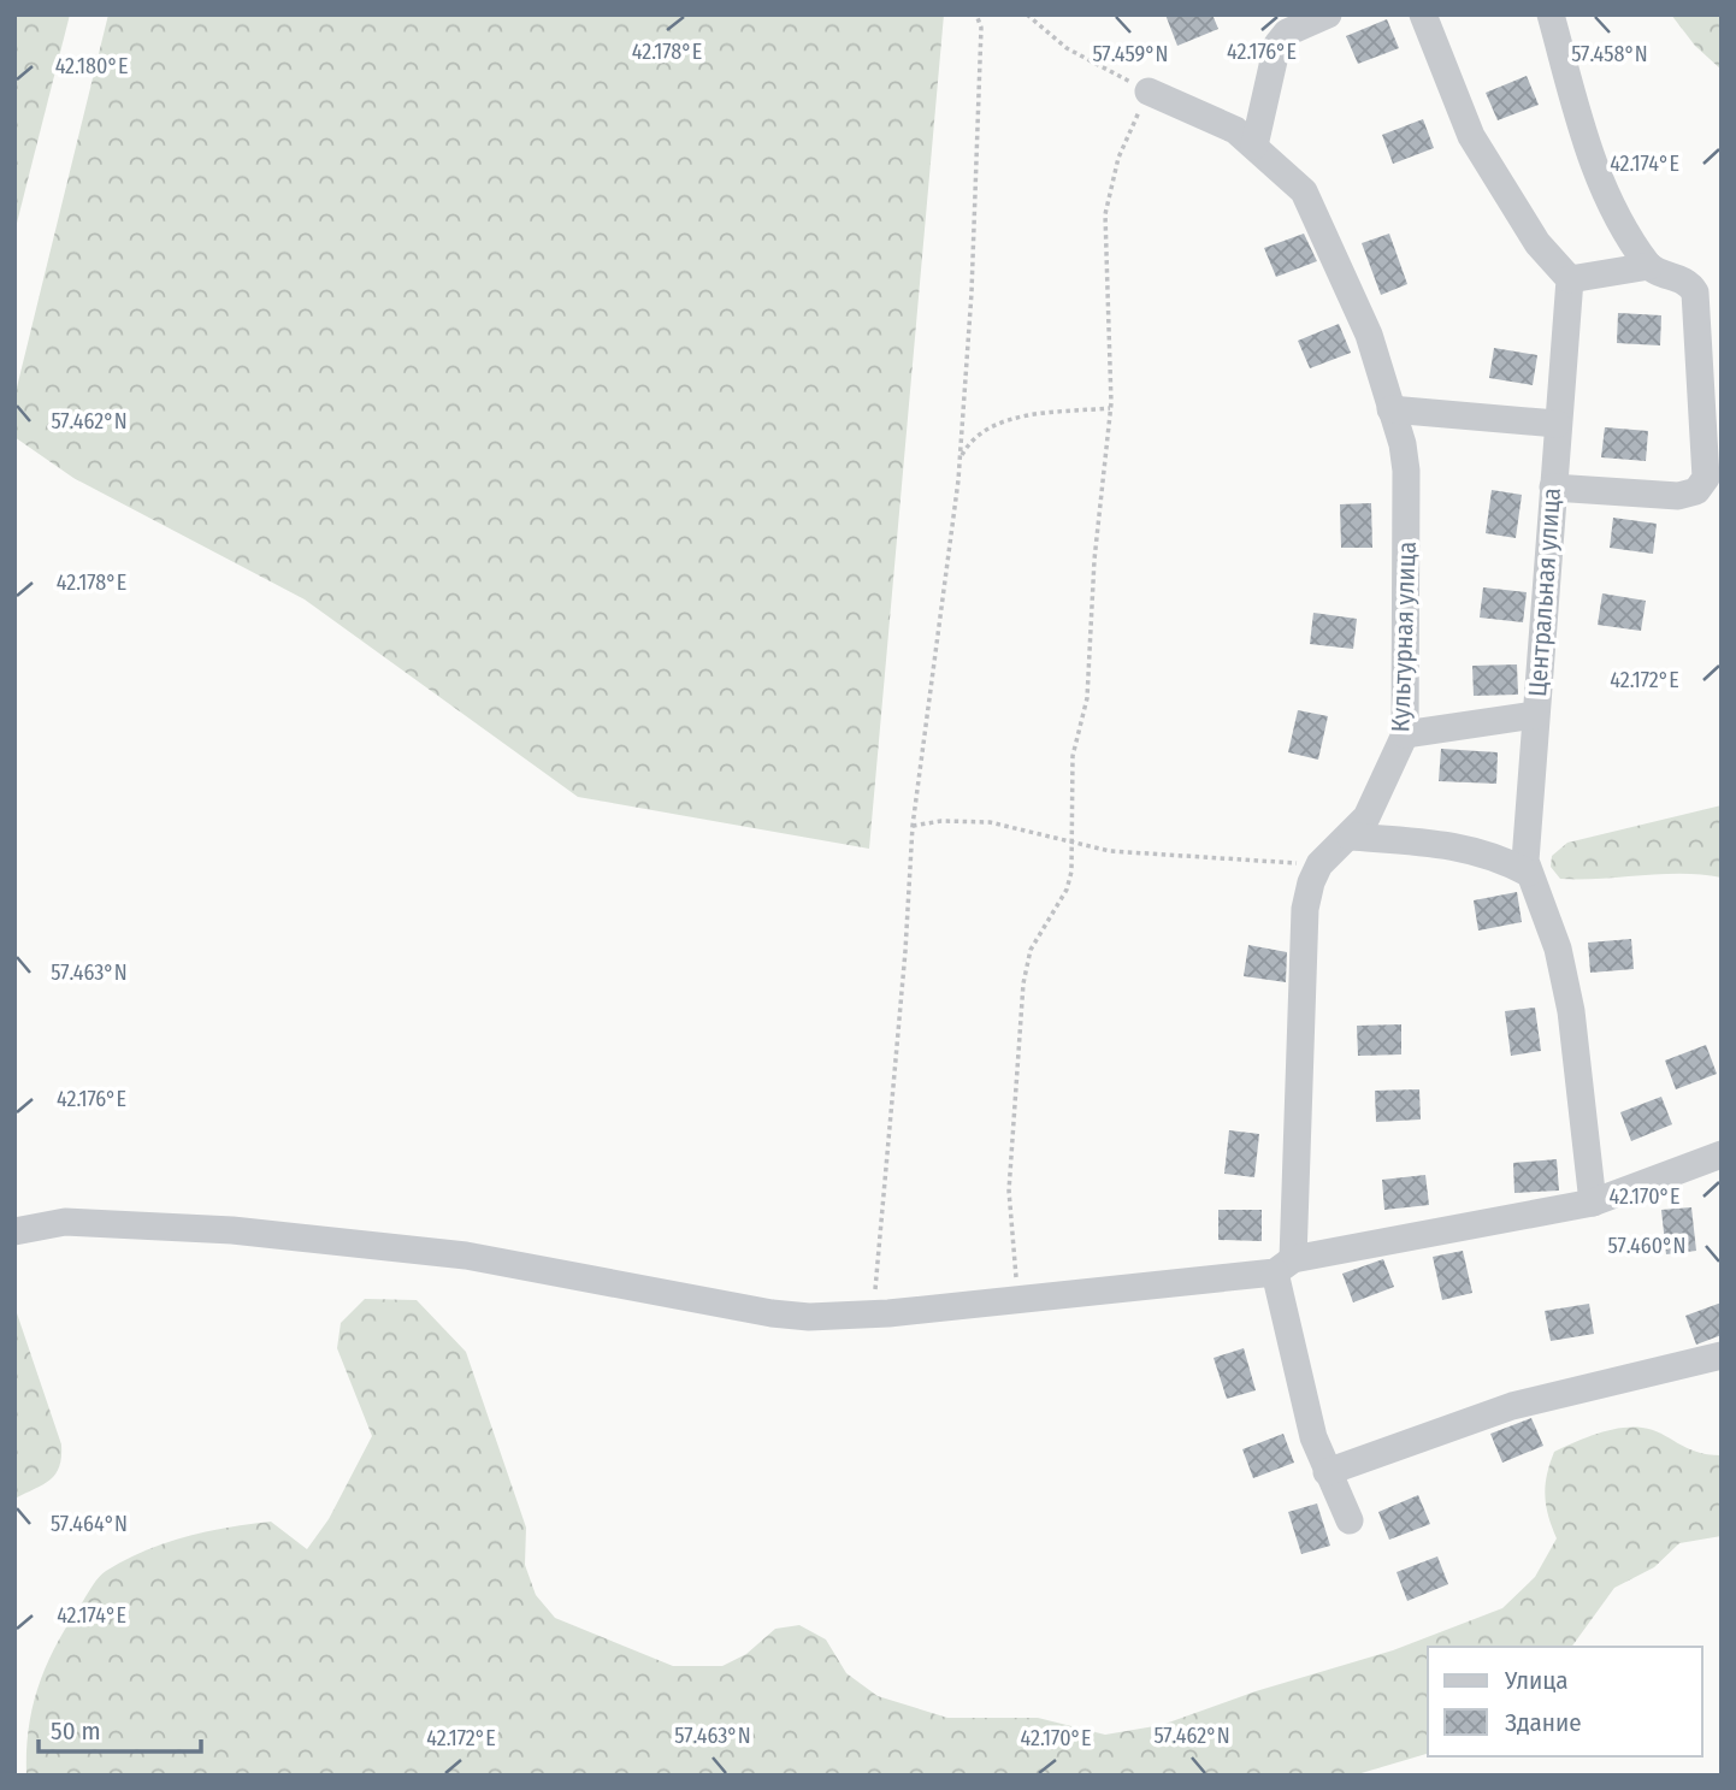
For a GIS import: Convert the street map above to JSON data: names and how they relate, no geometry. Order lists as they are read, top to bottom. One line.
{"streets":{"street":["Центральная улица","Культурная улица"]},"legend":["Улица","Здание"],"scale_bar":"50 m","coordinates":["42.178°E","42.176°E","57.459°N","57.458°N","42.180°E","42.174°E","57.462°N","42.172°E","57.463°N","42.170°E","57.460°N","57.464°N"]}
